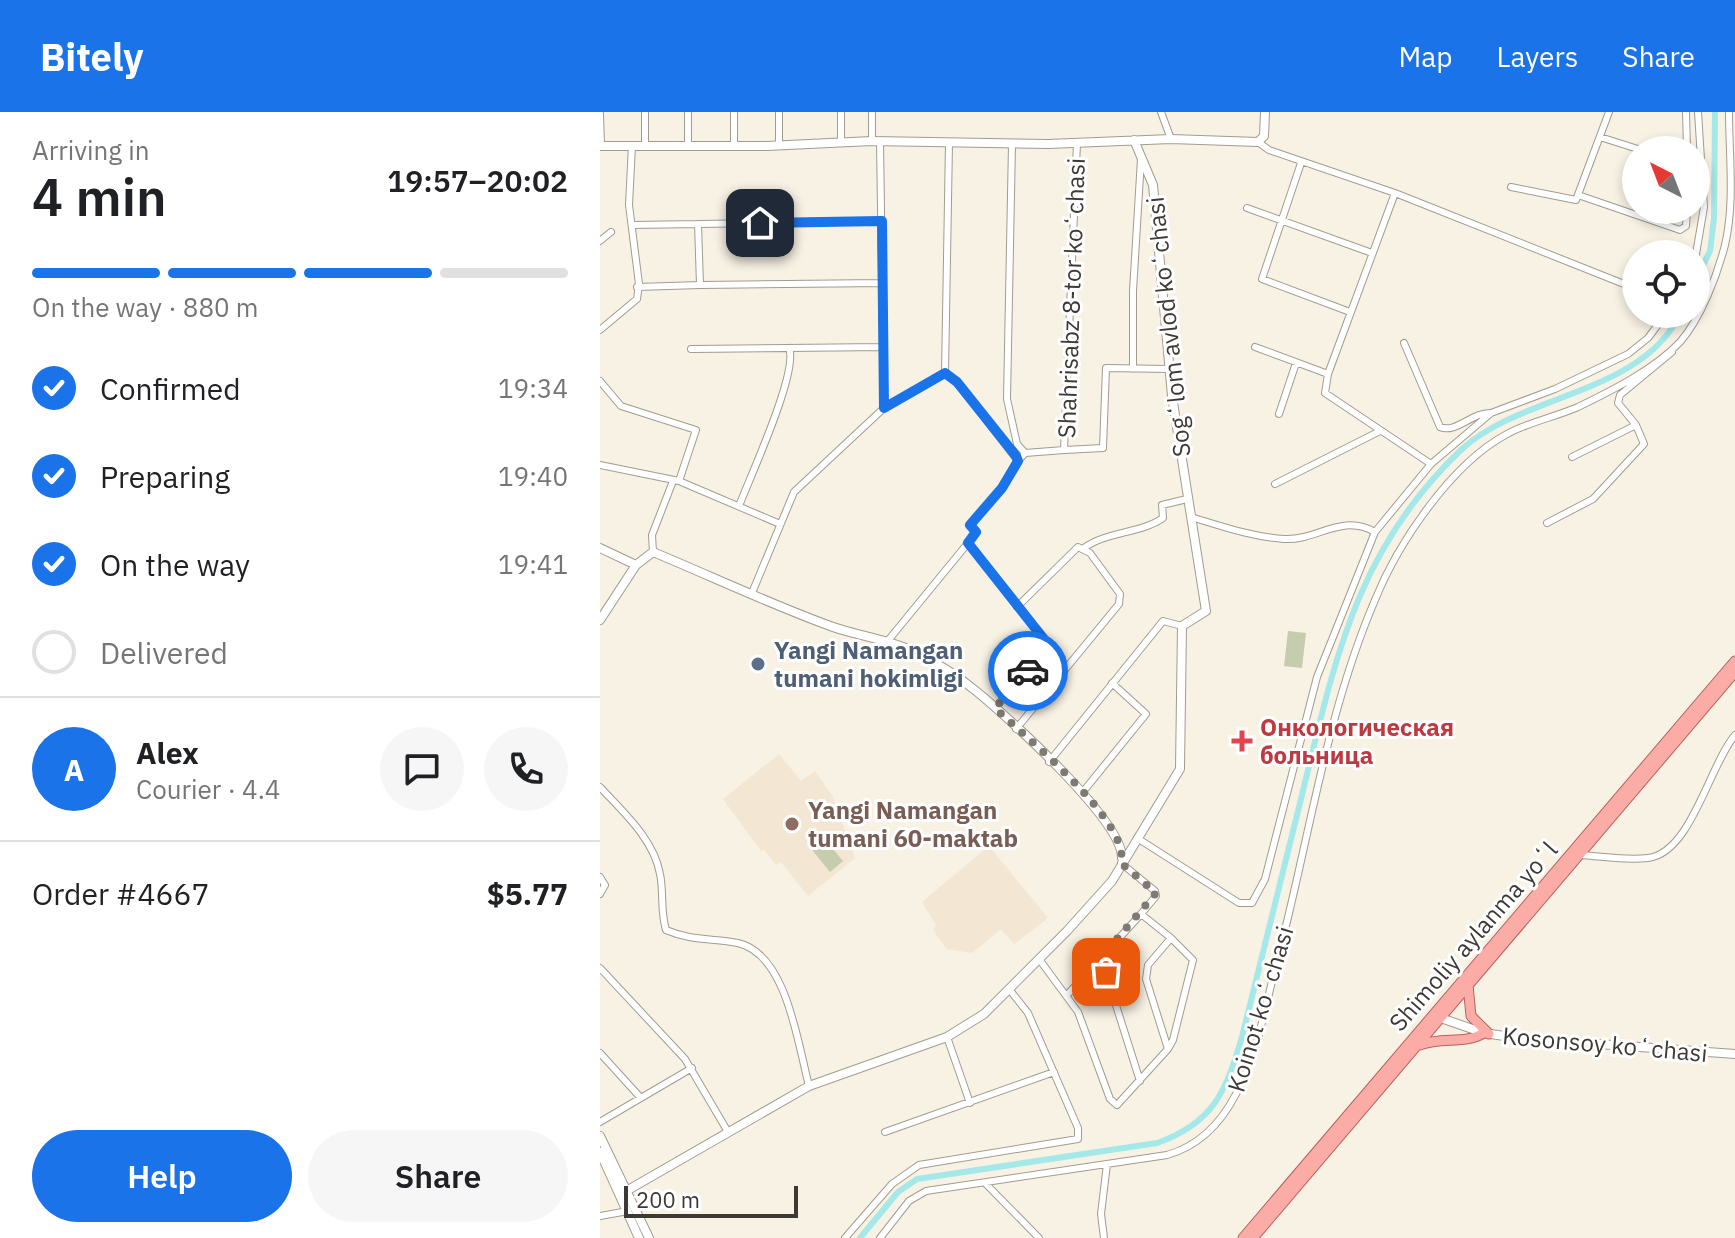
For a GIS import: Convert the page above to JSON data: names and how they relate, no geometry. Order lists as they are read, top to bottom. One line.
{"streets":{"main road":["Shimoliy aylanma yoʻl"],"street":["Shahrisabz 8-tor koʻchasi","Sogʻlom avlod koʻchasi","Koinot koʻchasi","Kosonsoy koʻchasi"]},"crossings":[["Shimoliy aylanma yoʻl","Kosonsoy koʻchasi"]],"places":{"other":["Yangi Namangan tumani hokimligi","Yangi Namangan tumani 60-maktab"],"health":["Онкологическая больница"]},"scale_bar":"200 m","north":"top left","page":{"header":"Bitely","nav":["Map","Layers","Share"],"heading":["4 min","Arriving in","19:57–20:02"],"panel":["Alex","Courier · 4.4","Order #4667","$5.77"],"bar":"On the way · 880 m","list":[["Confirmed","19:34"],["Preparing","19:40"],["On the way","19:41"],"Delivered"],"round":"A","buttons":["Help","Share"],"scale":"200 m"}}
